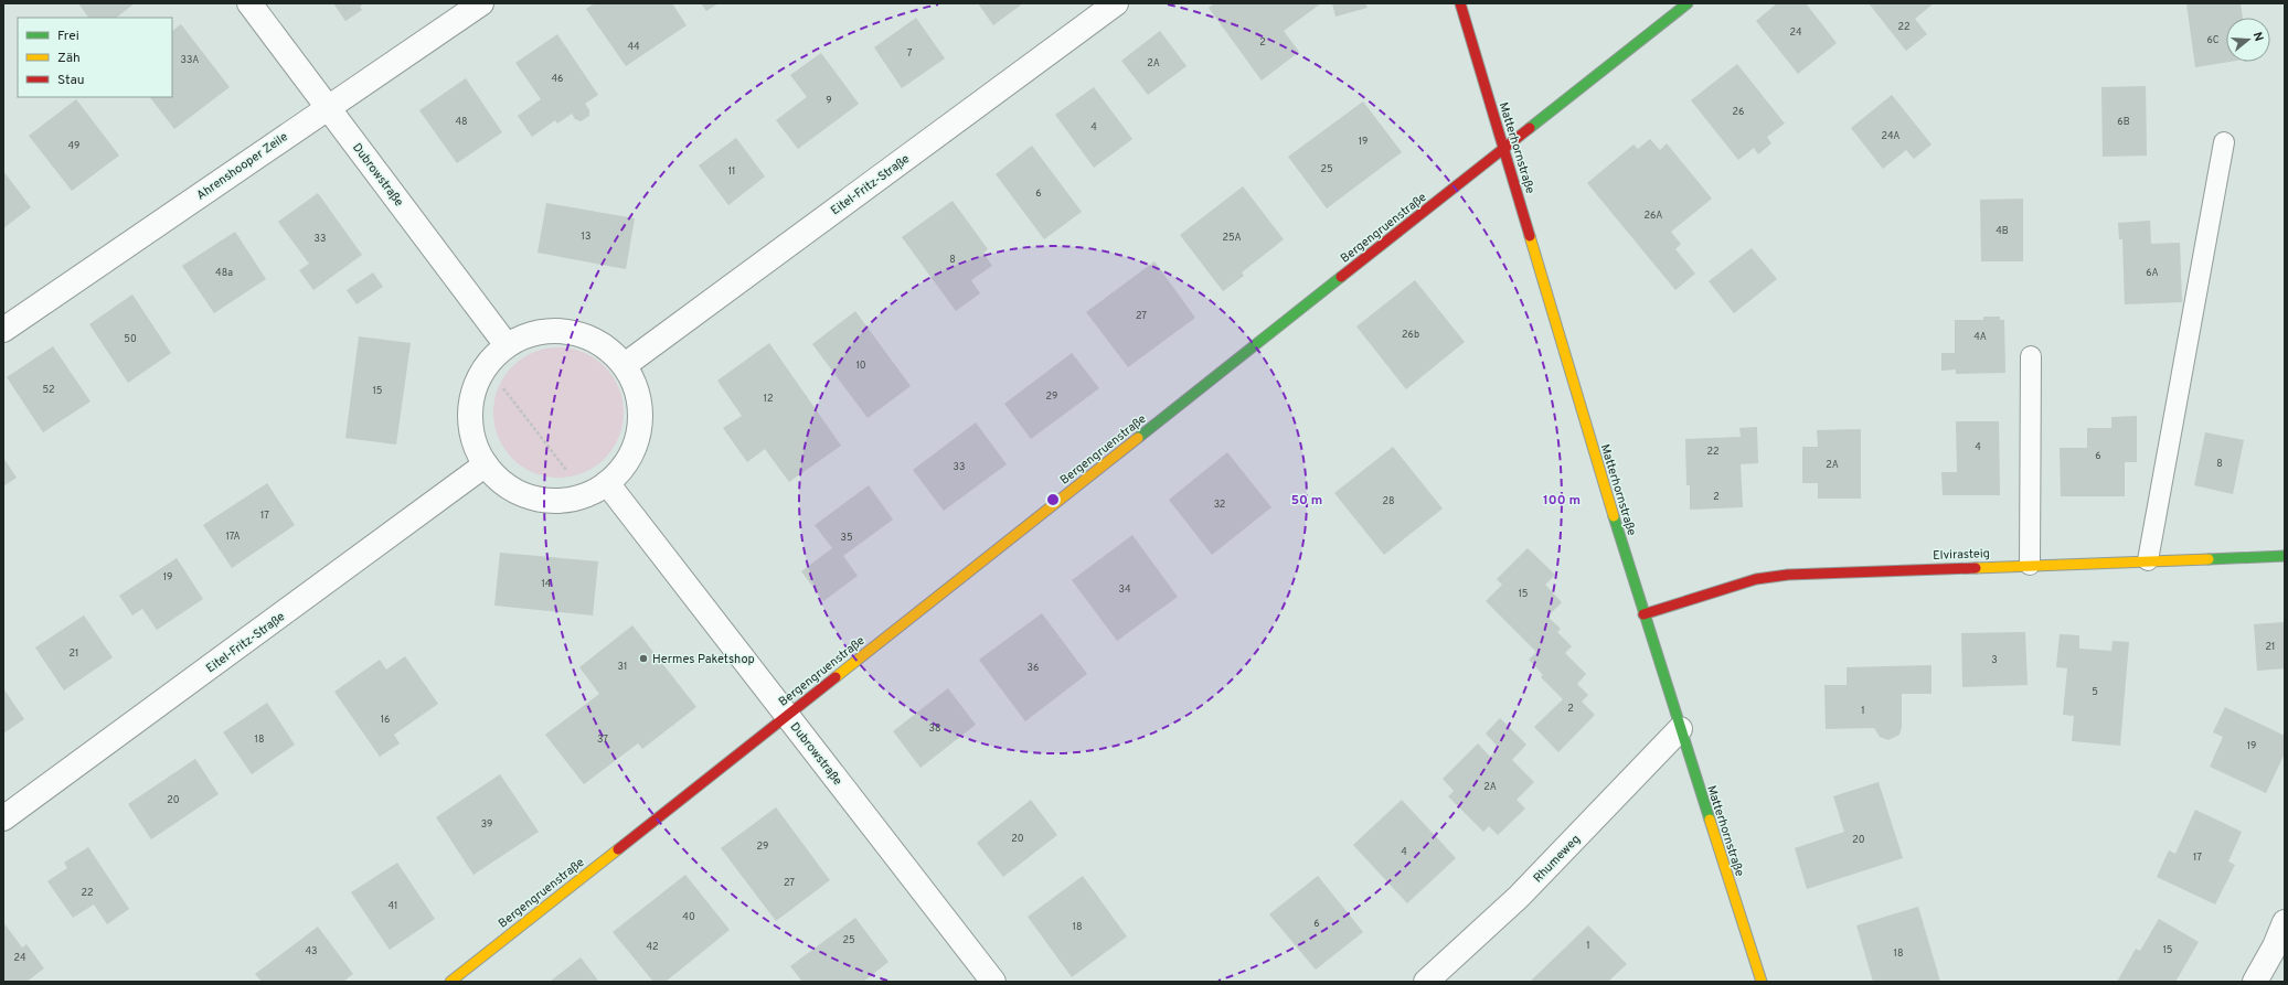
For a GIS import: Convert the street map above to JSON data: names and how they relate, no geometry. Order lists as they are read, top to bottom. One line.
{"streets":{"street":["Matterhornstraße","Ahrenshooper Zeile","Dubrowstraße","Eitel-Fritz-Straße","Bergengruenstraße","Elvirasteig","Rhumeweg"]},"crossings":[["Matterhornstraße","Bergengruenstraße"],["Matterhornstraße","Elvirasteig"],["Matterhornstraße","Rhumeweg"],["Ahrenshooper Zeile","Dubrowstraße"],["Dubrowstraße","Bergengruenstraße"]],"places":["Hermes Paketshop"],"house_numbers":["22","24","6C","2","44","7","33A","2A","46","9","26","48","6B","4","24A","19","49","25","11","6","26A","4B","13","25A","33","8","48a","6A","27","26b","4A","50","10","52","15","29","12","4","22","6","8","2A","33","2","28","32","17","17A","35","19","14","34","15","21","21","3","31","36","5","2","1","16","38","18","37","19","2A","20","39","20","20","29","4","17","27","22","41","40","6","18","25","1","42","15","43","18","24"],"legend":["Frei","Zäh","Stau"],"north":"right","rings":["50 m","100 m"]}
